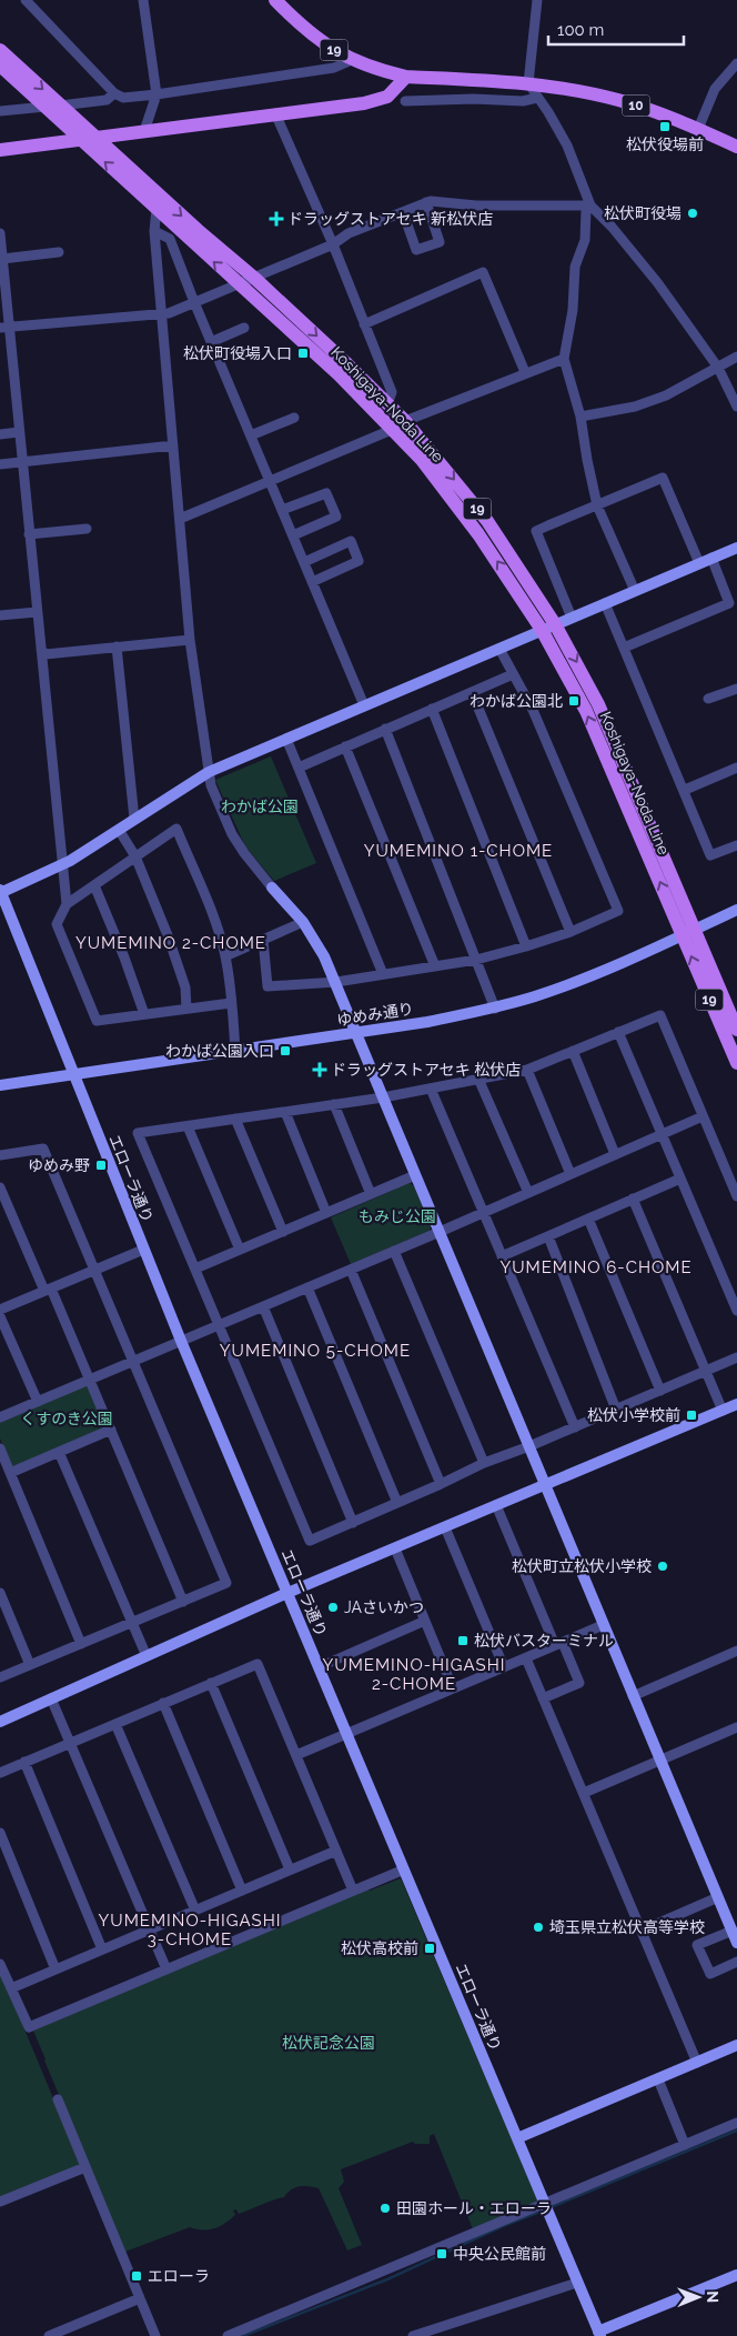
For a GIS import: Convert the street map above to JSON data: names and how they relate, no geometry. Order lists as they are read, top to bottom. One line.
{"streets":{"main road":["19","10","Koshigaya-Noda Line"],"street":["ゆめみ通り","エローラ通り"]},"crossings":[["19","10"],["Koshigaya-Noda Line","ゆめみ通り"],["ゆめみ通り","エローラ通り"]],"districts":["YUMEMINO 1-CHOME","YUMEMINO 2-CHOME","YUMEMINO 6-CHOME","YUMEMINO 5-CHOME","YUMEMINO-HIGASHI 2-CHOME","YUMEMINO-HIGASHI 3-CHOME"],"parks":["わかば公園","もみじ公園","くすのき公園","松伏記念公園"],"places":{"transit":["松伏役場前","松伏町役場入口","わかば公園北","わかば公園入口","ゆめみ野","松伏小学校前","松伏バスターミナル","松伏高校前","中央公民館前","エローラ"],"other":["松伏町役場","松伏町立松伏小学校","JAさいかつ","埼玉県立松伏高等学校","田園ホール・エローラ"],"health":["ドラッグストアセキ 新松伏店","ドラッグストアセキ 松伏店"]},"scale_bar":"100 m","north":"right"}
